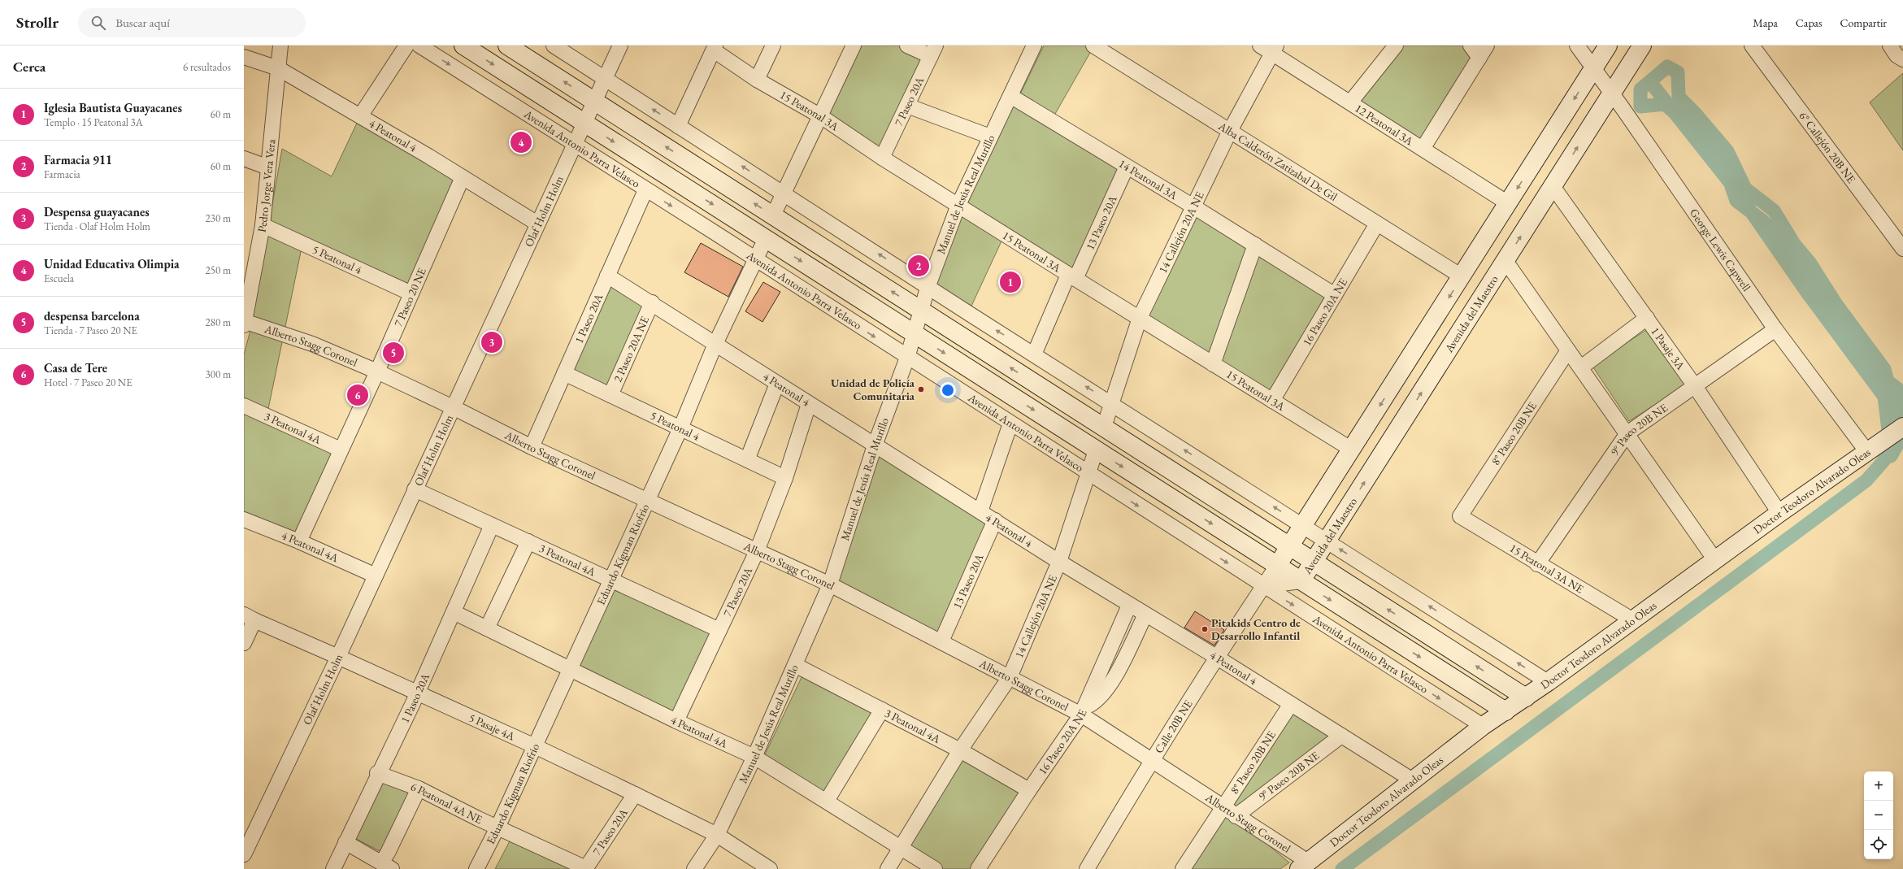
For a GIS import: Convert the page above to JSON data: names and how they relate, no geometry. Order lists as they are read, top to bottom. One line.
{"streets":{"street":["7 Paseo 20A","15 Peatonal 3A","12 Peatonal 3A","4 Peatonal 4","6° Callejón 20B NE","Avenida Antonio Parra Velasco","Alba Calderón Zatizabal De Gil","14 Peatonal 3A","Pedro Jorge Vera Vera","Manuel de Jesús Real Murillo","Olaf Holm Holm","13 Paseo 20A","14 Callejón 20A NE","George Lewis Capwell","5 Peatonal 4","7 Paseo 20 NE","16 Paseo 20A NE","Avenida del Maestro","1 Paseo 20A","Alberto Stagg Coronel","1 Pasaje 3A","2 Paseo 20A NE","3 Peatonal 4A","9° Paseo 20B NE","8° Paseo 20B NE","Doctor Teodoro Alvarado Oleas","4 Peatonal 4A","Eduardo Kigman Riofrio","15 Peatonal 3A NE","Calle 20B NE","5 Pasaje 4A","6 Peatonal 4A NE"]},"crossings":[["7 Paseo 20A","15 Peatonal 3A"],["7 Paseo 20A","4 Peatonal 4"],["7 Paseo 20A","5 Peatonal 4"],["7 Paseo 20A","Alberto Stagg Coronel"],["7 Paseo 20A","3 Peatonal 4A"],["7 Paseo 20A","4 Peatonal 4A"],["7 Paseo 20A","5 Pasaje 4A"],["7 Paseo 20A","6 Peatonal 4A NE"],["15 Peatonal 3A","Manuel de Jesús Real Murillo"],["15 Peatonal 3A","13 Paseo 20A"],["15 Peatonal 3A","14 Callejón 20A NE"],["15 Peatonal 3A","16 Paseo 20A NE"],["12 Peatonal 3A","14 Callejón 20A NE"],["4 Peatonal 4","Pedro Jorge Vera Vera"],["4 Peatonal 4","Manuel de Jesús Real Murillo"],["4 Peatonal 4","Olaf Holm Holm"],["4 Peatonal 4","13 Paseo 20A"],["4 Peatonal 4","14 Callejón 20A NE"],["4 Peatonal 4","7 Paseo 20 NE"],["4 Peatonal 4","16 Paseo 20A NE"],["4 Peatonal 4","1 Paseo 20A"],["4 Peatonal 4","2 Paseo 20A NE"],["4 Peatonal 4","9° Paseo 20B NE"],["4 Peatonal 4","8° Paseo 20B NE"],["4 Peatonal 4","Doctor Teodoro Alvarado Oleas"],["4 Peatonal 4","Eduardo Kigman Riofrio"],["4 Peatonal 4","Calle 20B NE"],["Avenida Antonio Parra Velasco","Manuel de Jesús Real Murillo"],["Avenida Antonio Parra Velasco","Olaf Holm Holm"],["Avenida Antonio Parra Velasco","14 Callejón 20A NE"],["Avenida Antonio Parra Velasco","Avenida del Maestro"],["Avenida Antonio Parra Velasco","1 Paseo 20A"],["Avenida Antonio Parra Velasco","Doctor Teodoro Alvarado Oleas"],["Avenida Antonio Parra Velasco","Eduardo Kigman Riofrio"],["Avenida Antonio Parra Velasco","Calle 20B NE"],["Alba Calderón Zatizabal De Gil","14 Callejón 20A NE"],["Alba Calderón Zatizabal De Gil","16 Paseo 20A NE"],["14 Peatonal 3A","Manuel de Jesús Real Murillo"],["14 Peatonal 3A","13 Paseo 20A"],["14 Peatonal 3A","14 Callejón 20A NE"],["14 Peatonal 3A","16 Paseo 20A NE"],["Pedro Jorge Vera Vera","5 Peatonal 4"],["Pedro Jorge Vera Vera","Alberto Stagg Coronel"],["Manuel de Jesús Real Murillo","Alberto Stagg Coronel"],["Manuel de Jesús Real Murillo","3 Peatonal 4A"],["Manuel de Jesús Real Murillo","4 Peatonal 4A"],["Manuel de Jesús Real Murillo","5 Pasaje 4A"],["Olaf Holm Holm","Alberto Stagg Coronel"],["Olaf Holm Holm","3 Peatonal 4A"],["Olaf Holm Holm","4 Peatonal 4A"],["Olaf Holm Holm","5 Pasaje 4A"],["13 Paseo 20A","Alberto Stagg Coronel"],["14 Callejón 20A NE","Alberto Stagg Coronel"],["14 Callejón 20A NE","3 Peatonal 4A"],["14 Callejón 20A NE","4 Peatonal 4A"],["George Lewis Capwell","Avenida del Maestro"],["George Lewis Capwell","9° Paseo 20B NE"],["George Lewis Capwell","Doctor Teodoro Alvarado Oleas"],["5 Peatonal 4","7 Paseo 20 NE"],["5 Peatonal 4","1 Paseo 20A"],["5 Peatonal 4","2 Paseo 20A NE"],["5 Peatonal 4","Eduardo Kigman Riofrio"],["7 Paseo 20 NE","Alberto Stagg Coronel"],["7 Paseo 20 NE","3 Peatonal 4A"],["7 Paseo 20 NE","4 Peatonal 4A"],["16 Paseo 20A NE","Alberto Stagg Coronel"],["16 Paseo 20A NE","3 Peatonal 4A"],["Avenida del Maestro","1 Pasaje 3A"],["1 Paseo 20A","Alberto Stagg Coronel"],["1 Paseo 20A","3 Peatonal 4A"],["1 Paseo 20A","4 Peatonal 4A"],["1 Paseo 20A","5 Pasaje 4A"],["1 Paseo 20A","6 Peatonal 4A NE"],["Alberto Stagg Coronel","9° Paseo 20B NE"],["Alberto Stagg Coronel","8° Paseo 20B NE"],["Alberto Stagg Coronel","Doctor Teodoro Alvarado Oleas"],["Alberto Stagg Coronel","Eduardo Kigman Riofrio"],["Alberto Stagg Coronel","Calle 20B NE"],["1 Pasaje 3A","9° Paseo 20B NE"],["1 Pasaje 3A","Doctor Teodoro Alvarado Oleas"],["3 Peatonal 4A","Eduardo Kigman Riofrio"],["9° Paseo 20B NE","15 Peatonal 3A NE"],["8° Paseo 20B NE","15 Peatonal 3A NE"],["Doctor Teodoro Alvarado Oleas","15 Peatonal 3A NE"],["4 Peatonal 4A","Eduardo Kigman Riofrio"],["Eduardo Kigman Riofrio","5 Pasaje 4A"],["Eduardo Kigman Riofrio","6 Peatonal 4A NE"]],"places":["Unidad de Policía Comunitaria","Pitakids Centro de Desarrollo Infantil"],"page":{"header":"Strollr","search":"Buscar aquí","nav":["Mapa","Capas","Compartir"],"heading":["Cerca","6 resultados"],"list":[{"mark":"1","name":"Iglesia Bautista Guayacanes","note":"Templo · 15 Peatonal 3A","value":"60 m"},{"mark":"2","name":"Farmacia 911","note":"Farmacia","value":"60 m"},{"mark":"3","name":"Despensa guayacanes","note":"Tienda · Olaf Holm Holm","value":"230 m"},{"mark":"4","name":"Unidad Educativa Olimpia","note":"Escuela","value":"250 m"},{"mark":"5","name":"despensa barcelona","note":"Tienda · 7 Paseo 20 NE","value":"280 m"},{"mark":"6","name":"Casa de Tere","note":"Hotel · 7 Paseo 20 NE","value":"300 m"}],"pins":["4","2","1","3","5","6"],"map_buttons":["+","−"]}}
